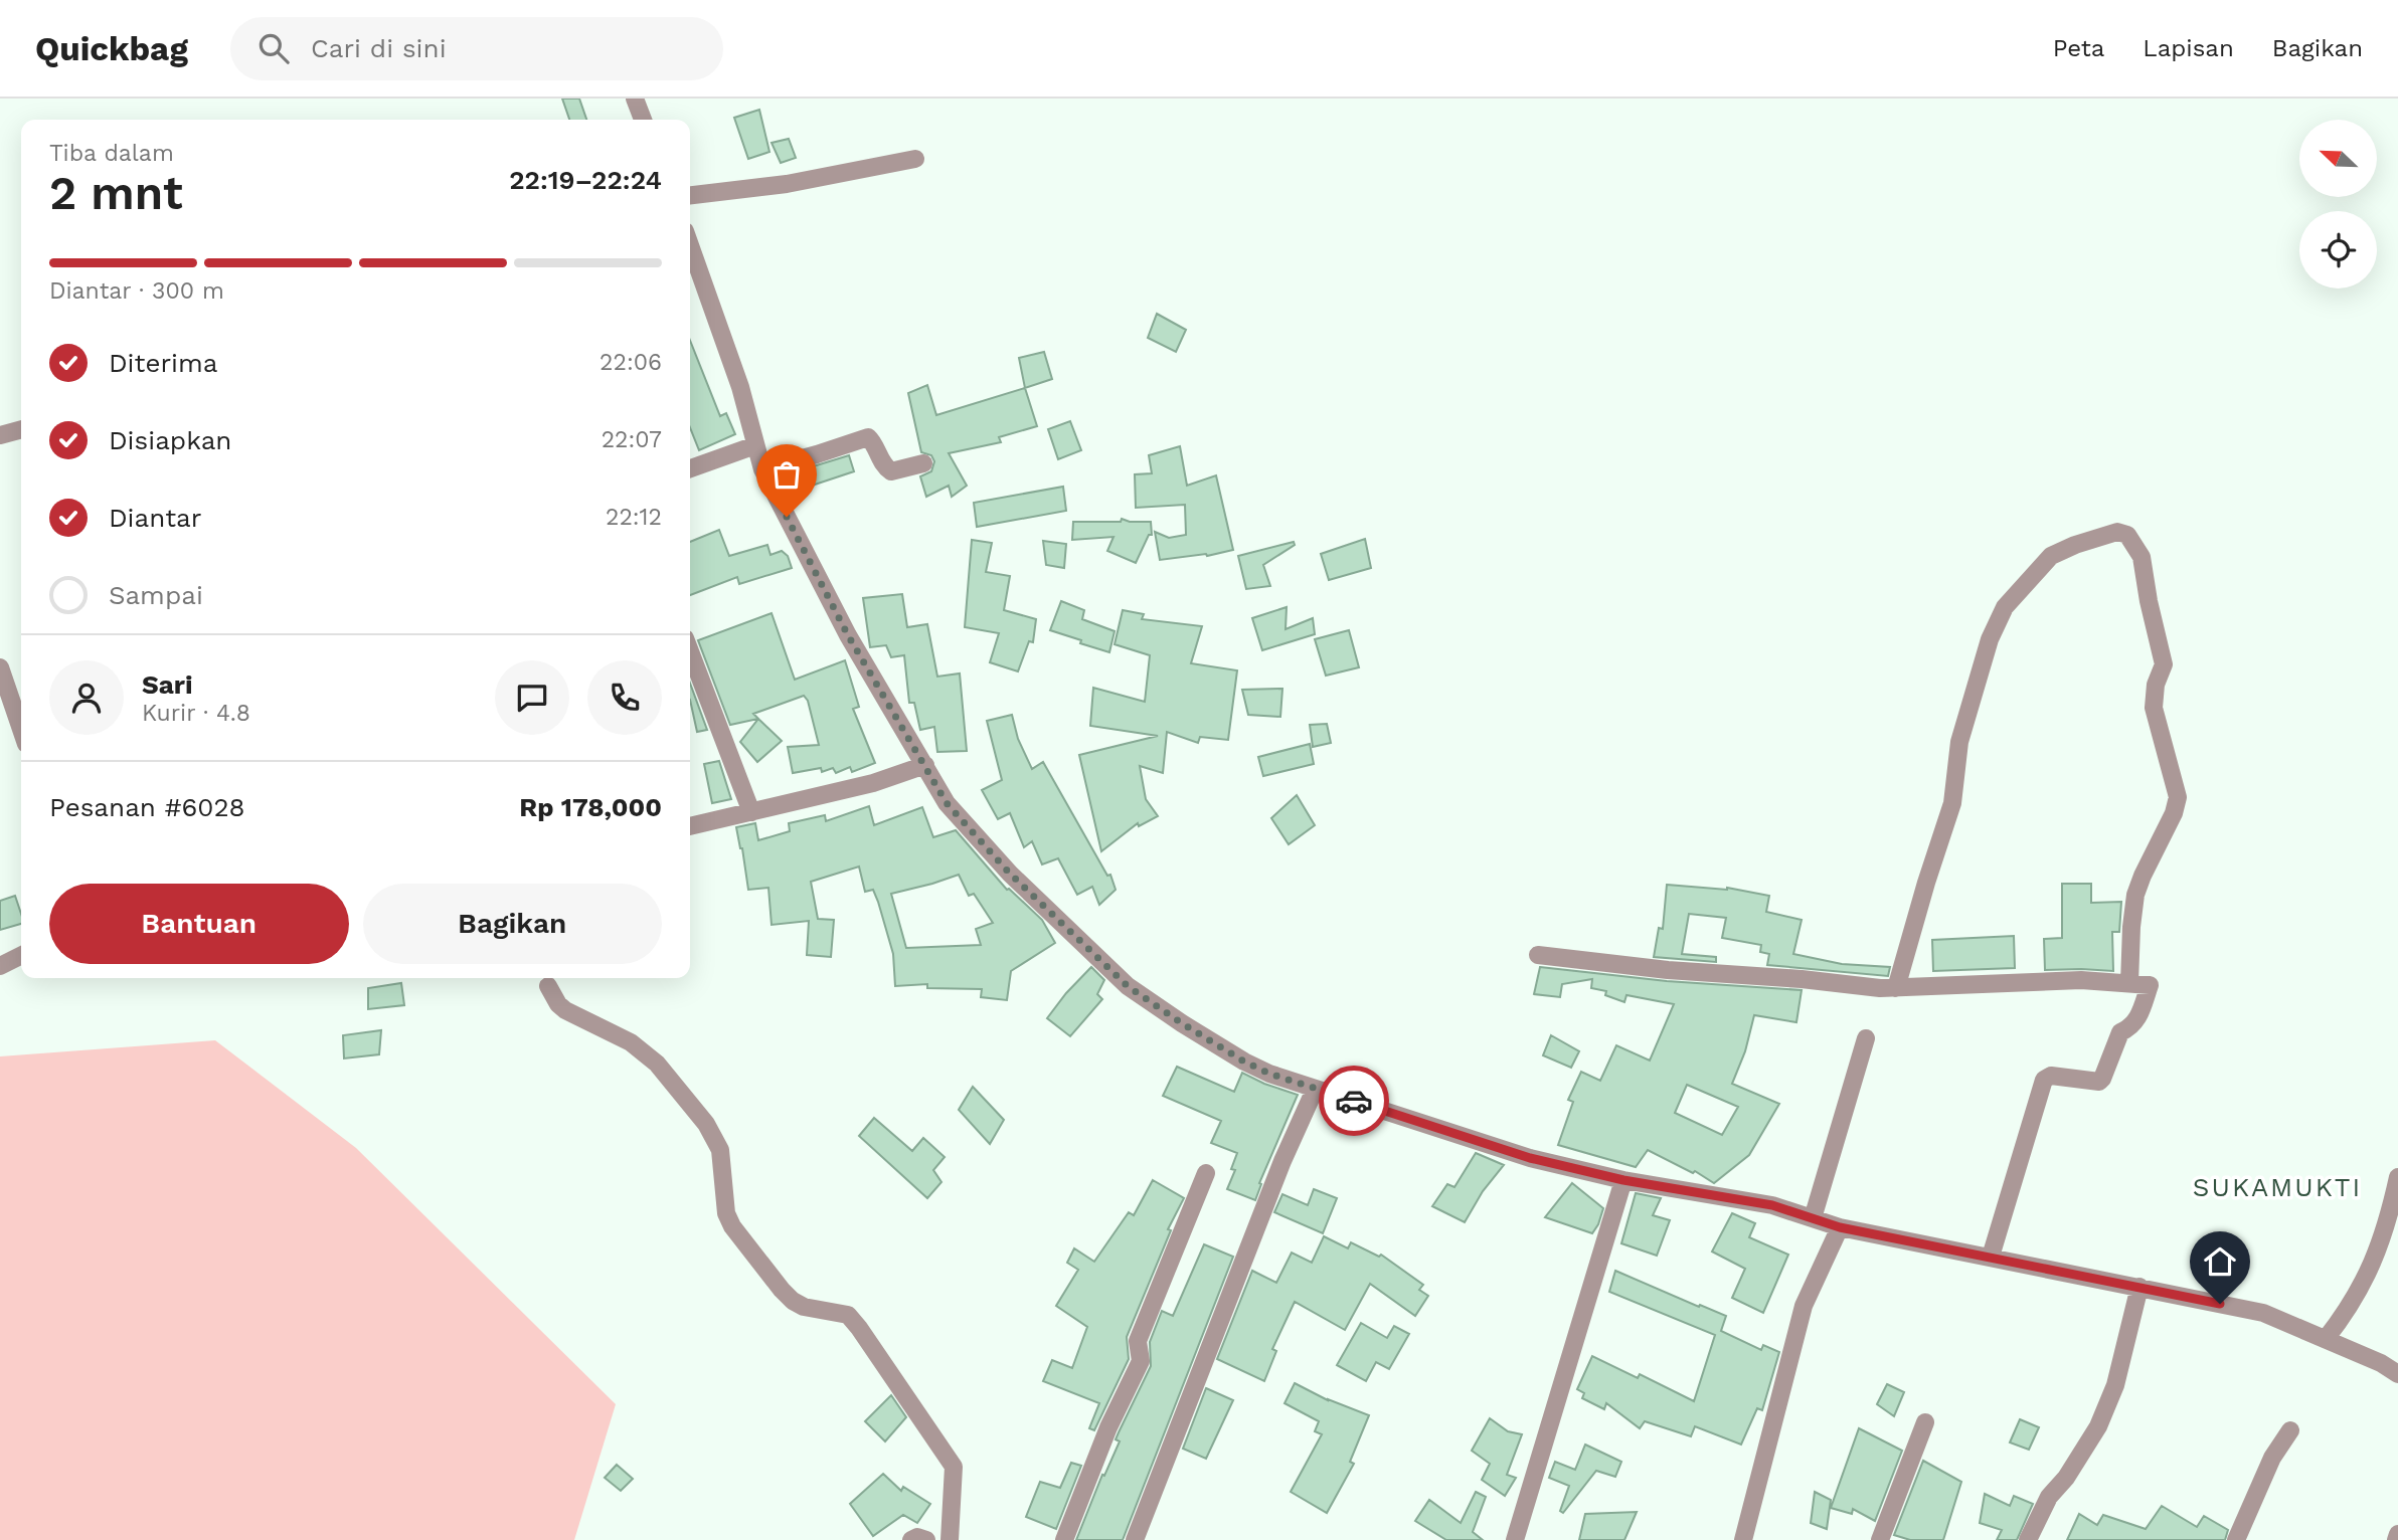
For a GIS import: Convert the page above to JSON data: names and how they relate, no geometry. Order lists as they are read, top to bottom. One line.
{"districts":["SUKAMUKTI"],"north":"top left","page":{"header":"Quickbag","search":"Cari di sini","nav":["Peta","Lapisan","Bagikan"],"heading":["2 mnt","Tiba dalam","22:19–22:24"],"panel":["Sari","Kurir · 4.8","Pesanan #6028","Rp 178,000"],"bar":"Diantar · 300 m","list":[["Diterima","22:06"],["Disiapkan","22:07"],["Diantar","22:12"],"Sampai"],"buttons":["Bantuan","Bagikan"]}}
